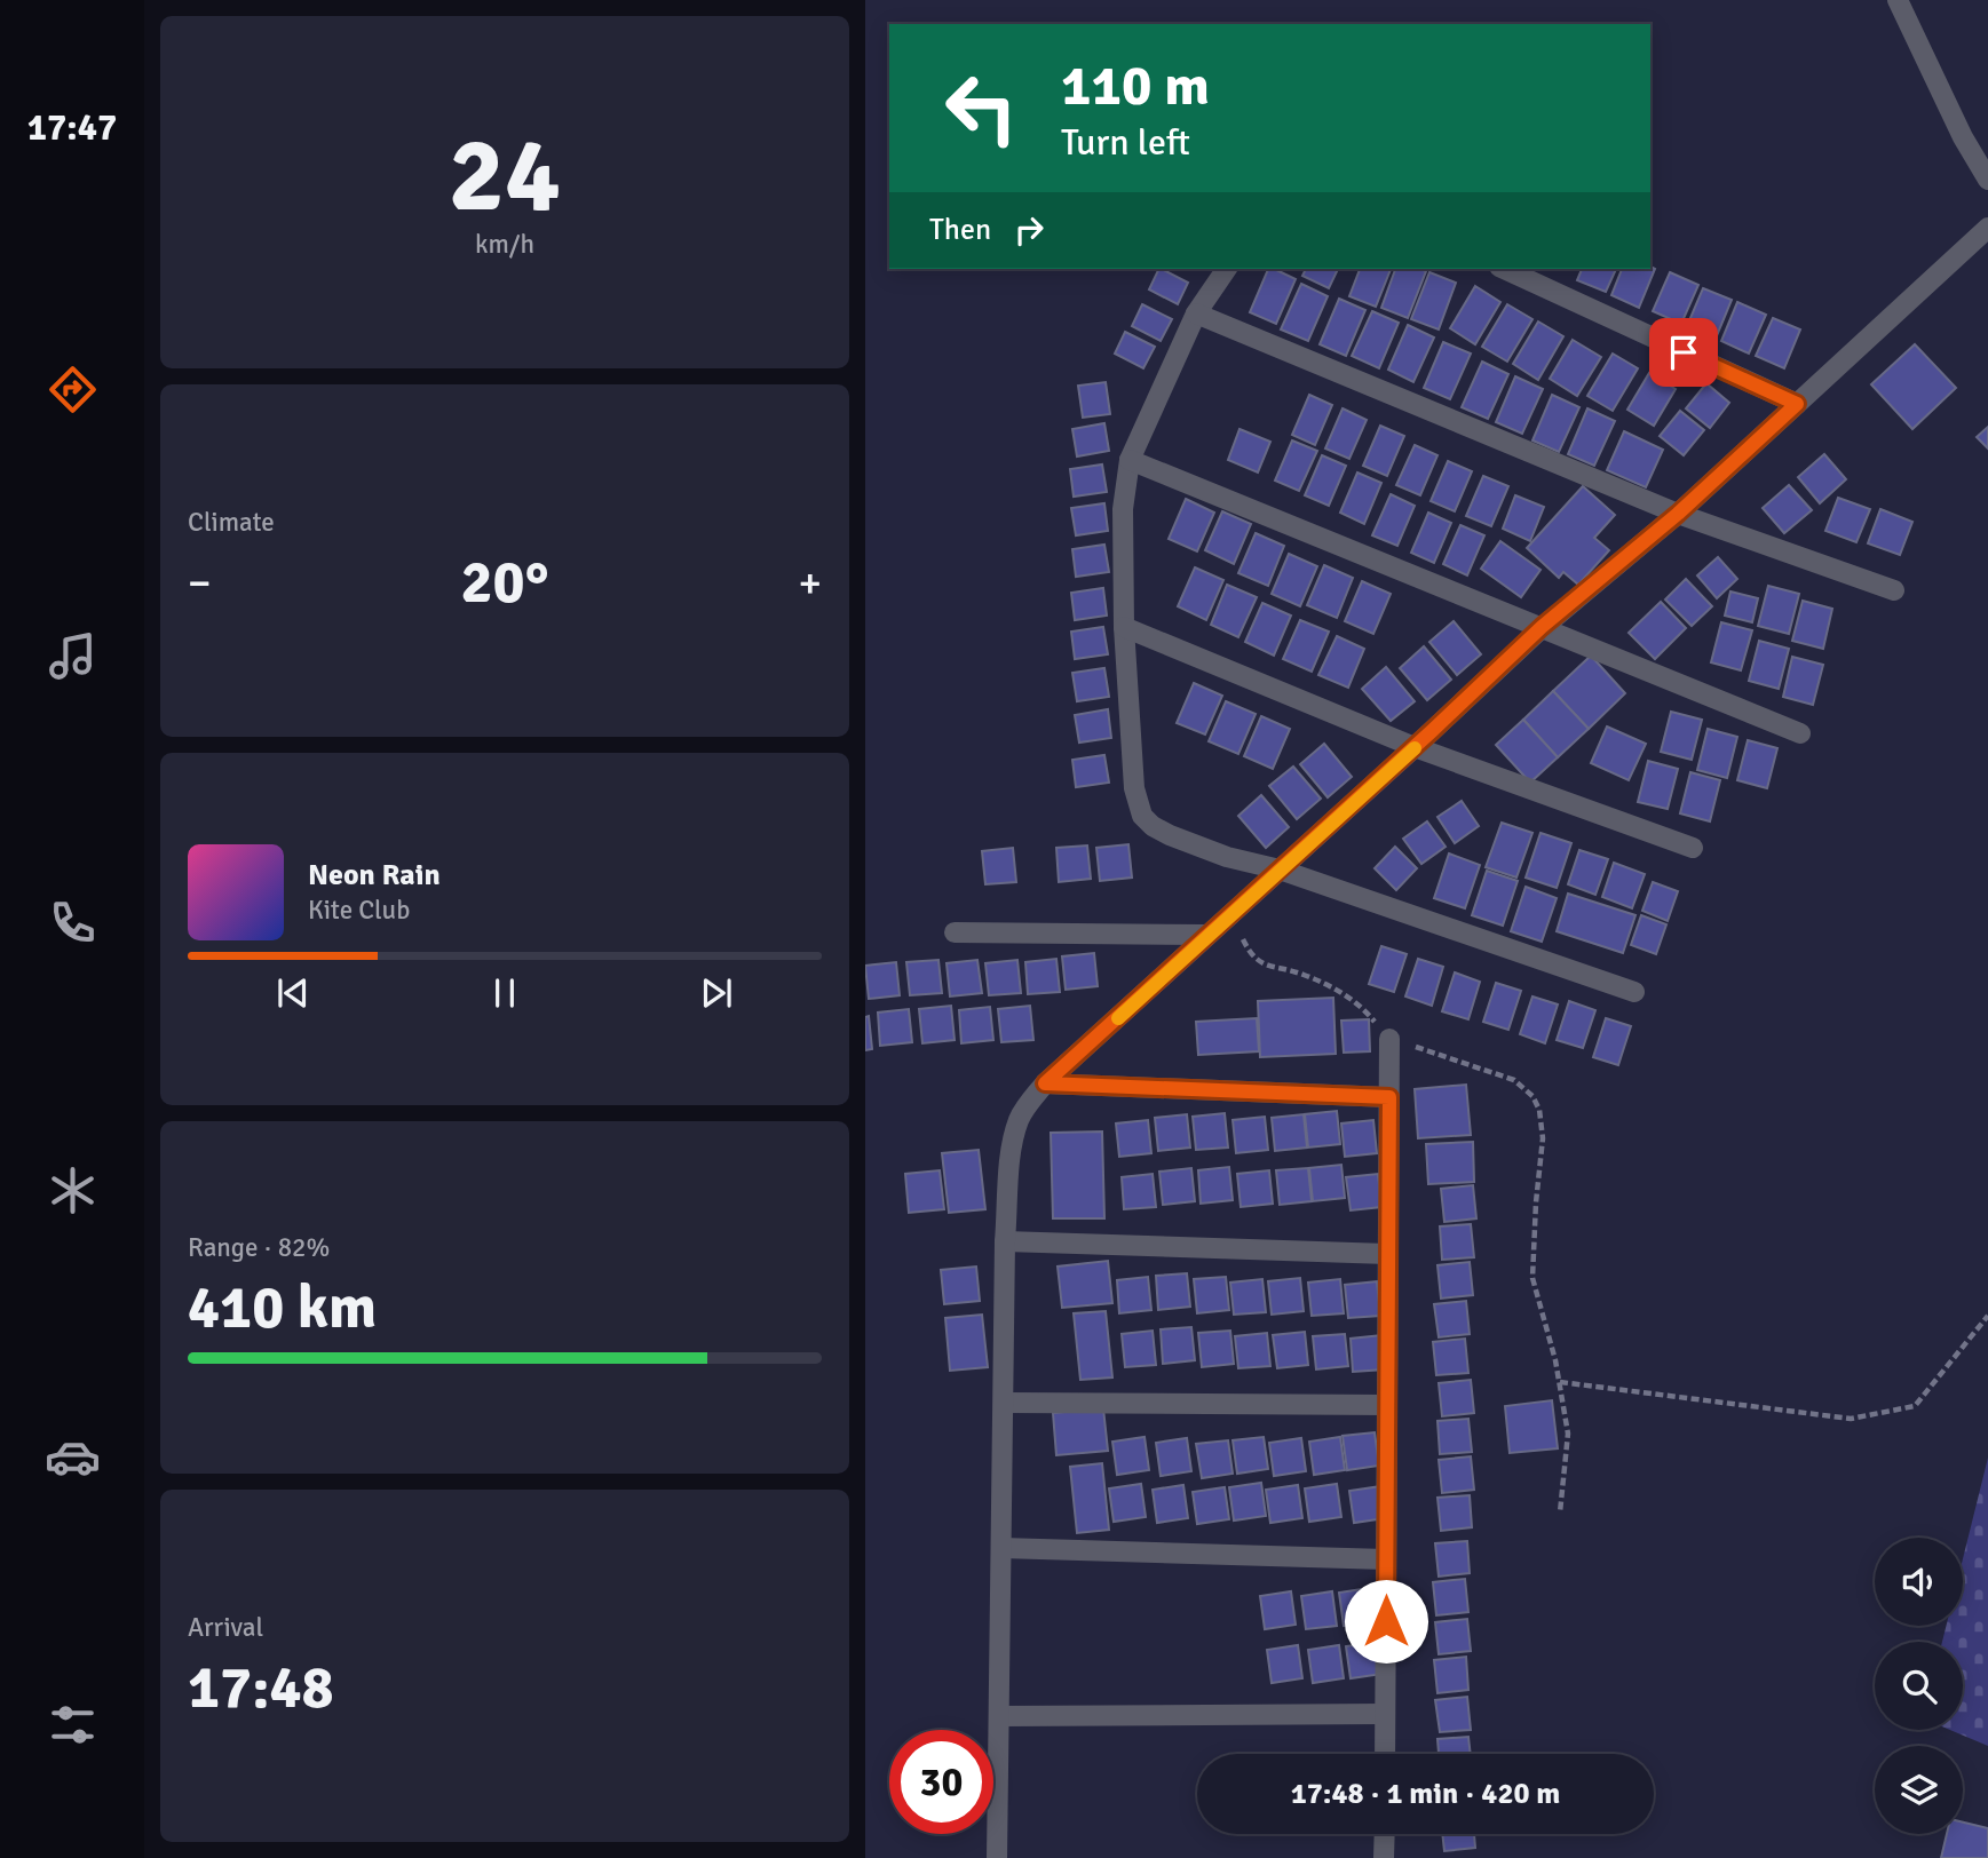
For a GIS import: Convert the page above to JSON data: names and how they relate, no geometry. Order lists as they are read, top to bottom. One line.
{"page":{"tabs":"17:47","tile":[["24","km/h"],"Climate",["Range · 82%","410 km"],["Arrival","17:48"]],"turn":["110 m","Turn left"],"then":"Then","heat":["−","20°","+"],"song":["Neon Rain","Kite Club"],"limit":"30","trip":"17:48 · 1 min · 420 m"}}
